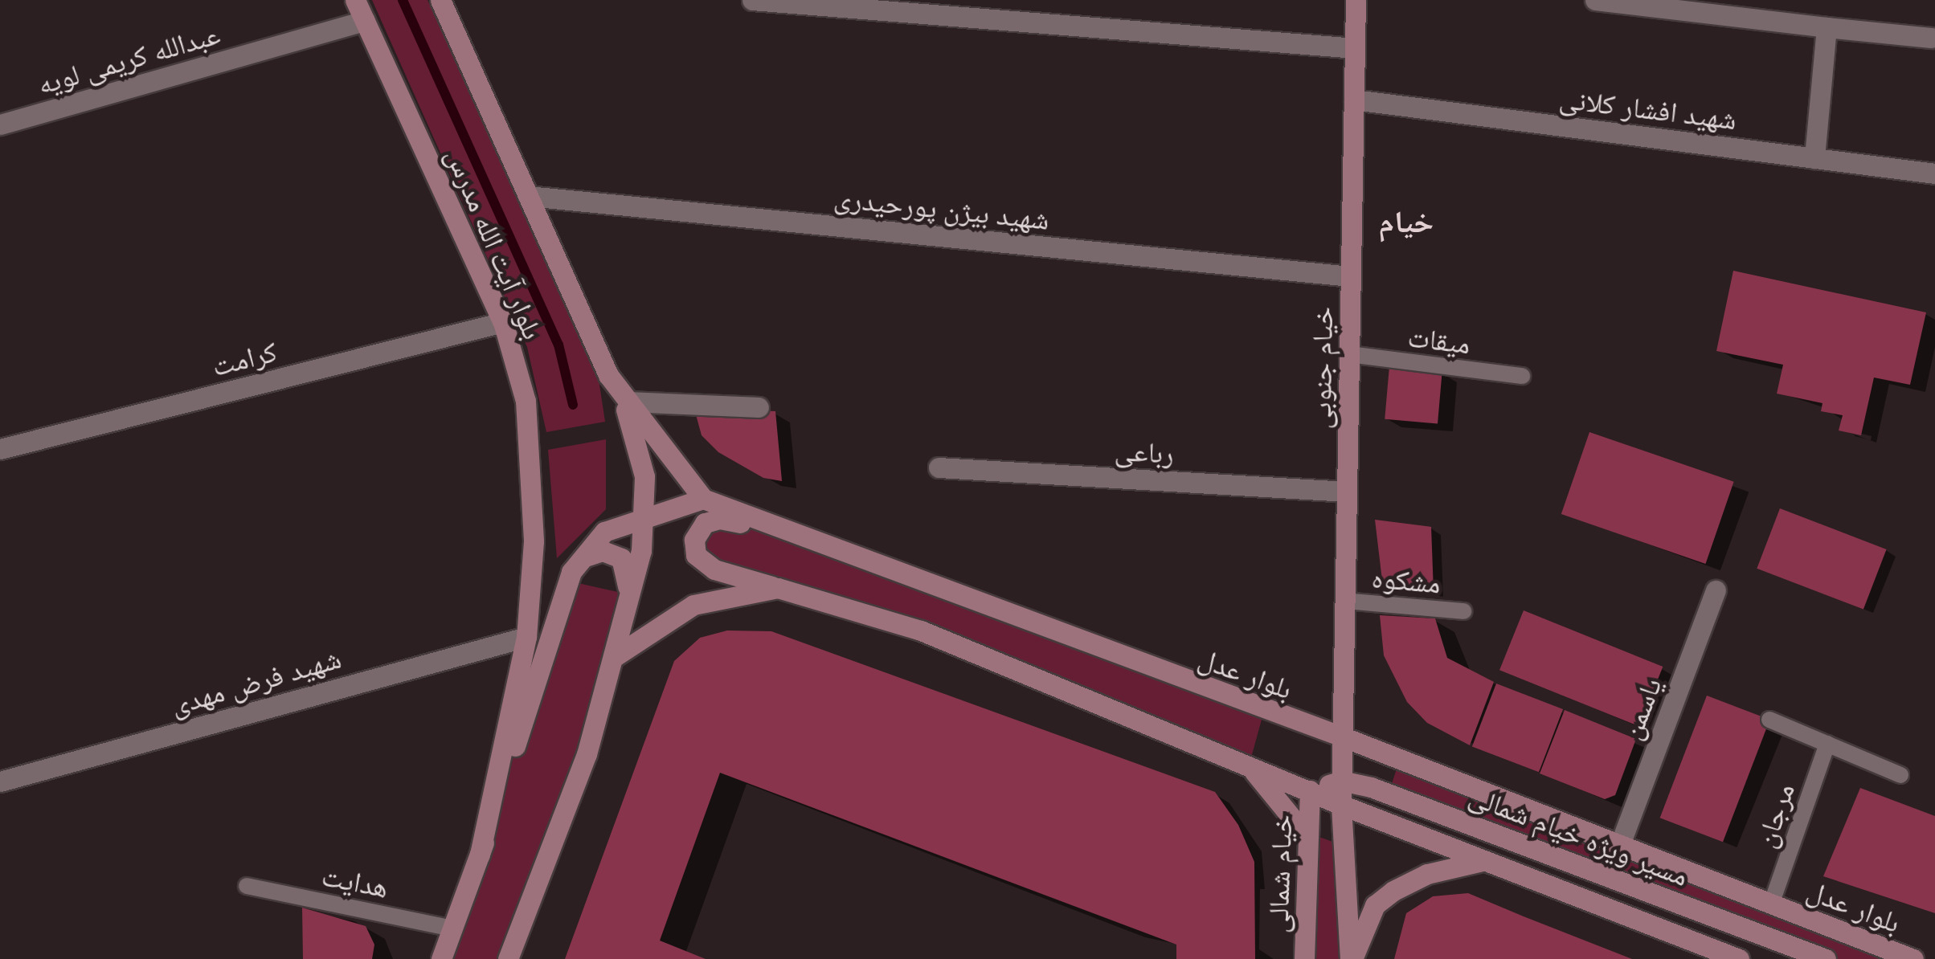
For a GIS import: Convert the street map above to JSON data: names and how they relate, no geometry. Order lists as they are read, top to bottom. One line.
{"streets":{"main road":["بلوار آیت الله مدرس","خیام جنوبی","بلوار عدل","مسیر ویژه خیام شمالی","خیام شمالی"],"street":["عبدالله کریمی لویه","شهید افشار کلانی","شهید بیژن پورحیدری","کرامت","رباعی","شهید فرض مهدی","یاسمن"],"lane":["میقات","مشکوه","مرجان","هدایت"]},"crossings":[["عبدالله کریمی لویه","بلوار آیت الله مدرس"],["شهید افشار کلانی","خیام جنوبی"],["شهید بیژن پورحیدری","بلوار آیت الله مدرس"],["شهید بیژن پورحیدری","خیام جنوبی"],["بلوار آیت الله مدرس","کرامت"],["بلوار آیت الله مدرس","بلوار عدل"],["بلوار آیت الله مدرس","شهید فرض مهدی"],["بلوار آیت الله مدرس","هدایت"],["میقات","خیام جنوبی"],["خیام جنوبی","رباعی"],["خیام جنوبی","مشکوه"],["خیام جنوبی","بلوار عدل"],["خیام جنوبی","مسیر ویژه خیام شمالی"],["بلوار عدل","یاسمن"],["بلوار عدل","مرجان"]],"districts":["خیام"]}
